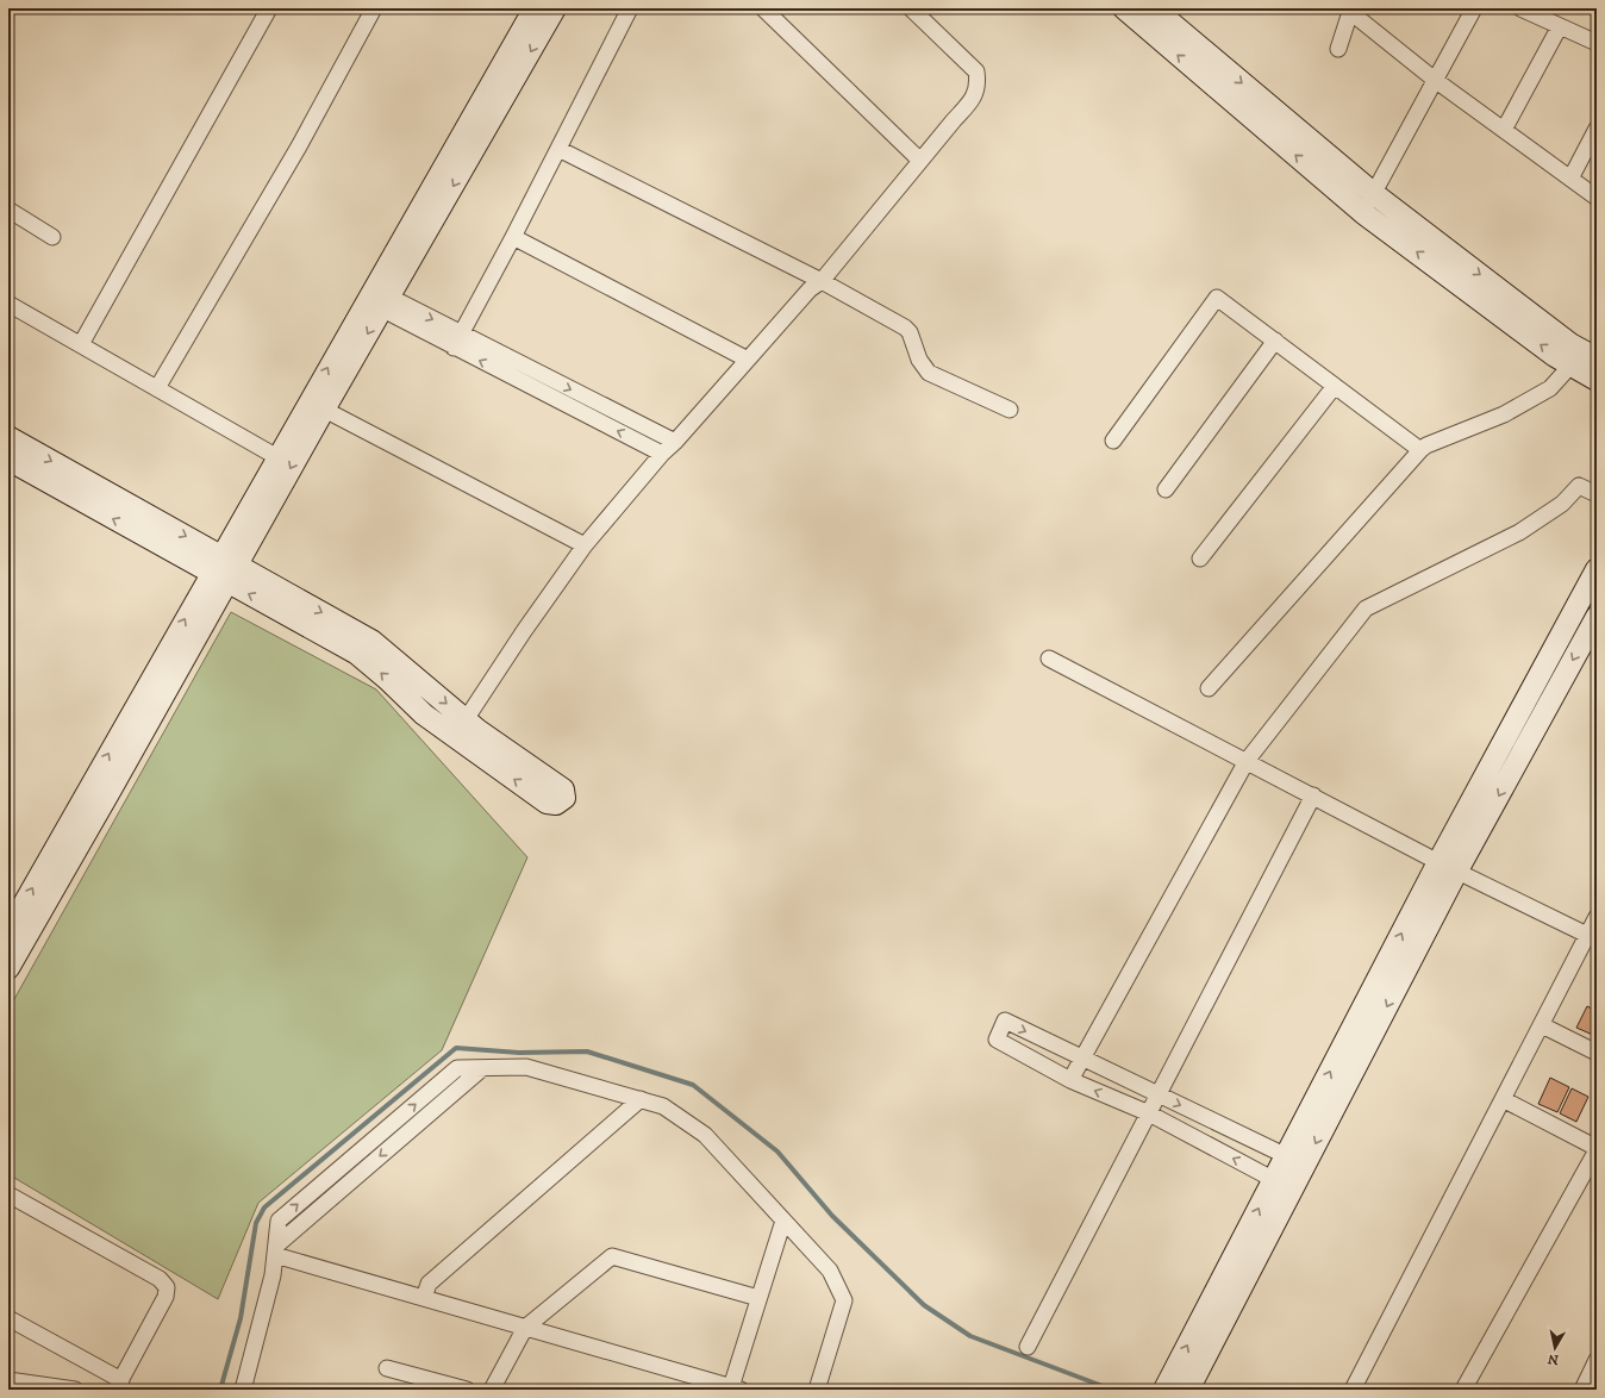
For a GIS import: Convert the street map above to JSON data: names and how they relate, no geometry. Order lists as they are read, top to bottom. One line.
{"north":"bottom"}
